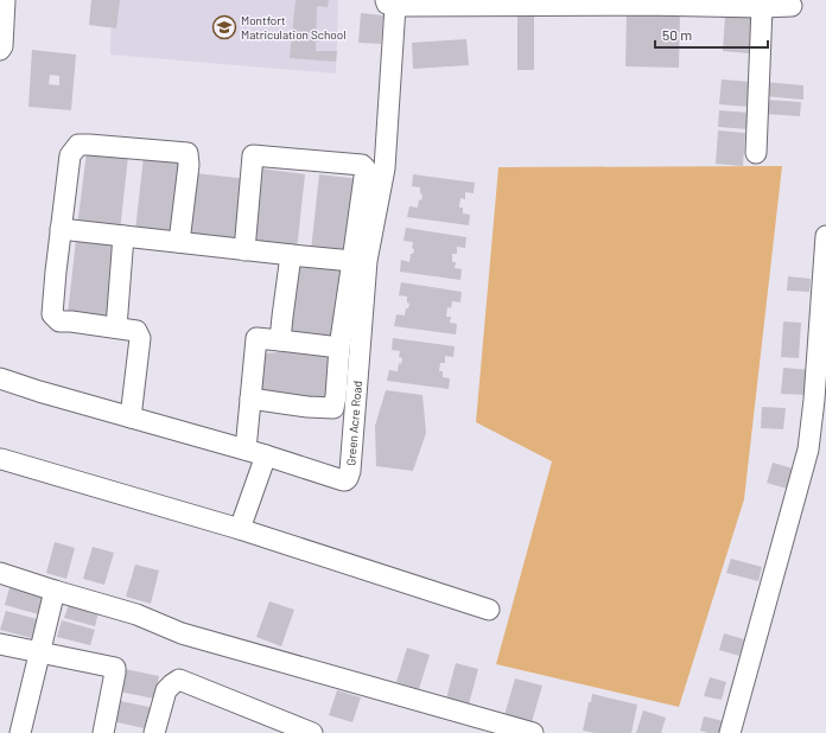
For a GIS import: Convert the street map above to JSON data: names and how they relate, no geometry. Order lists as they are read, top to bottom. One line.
{"streets":{"street":["Green Acre Road"]},"places":{"school or university":["Montfort Matriculation School"]},"scale_bar":"50 m"}
